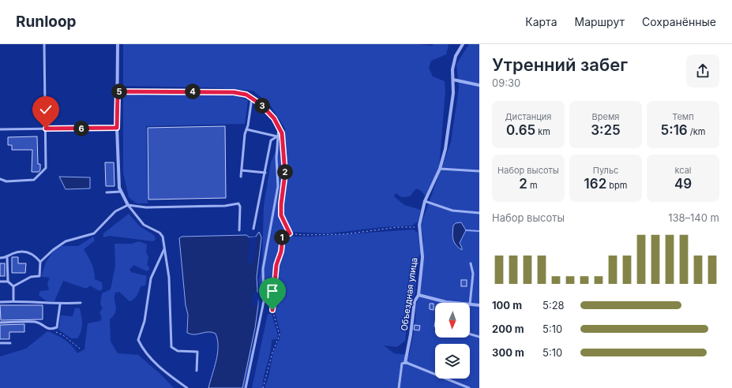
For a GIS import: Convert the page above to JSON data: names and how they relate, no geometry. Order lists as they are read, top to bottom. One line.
{"streets":{"street":["Объездная улица"]},"north":"bottom","page":{"header":"Runloop","nav":["Карта","Маршрут","Сохранённые"],"heading":["Утренний забег","09:30"],"pins":["4","5","3","6","2","1"],"stats":[["Дистанция","0.65 km"],["Время","3:25"],["Темп","5:16 /km"],["Набор высоты","2 m"],["Пульс","162 bpm"],["kcal","49"]],"chart":["Набор высоты","138–140 m"],"list":[{"name":"100 m","note":"5:28"},{"name":"200 m","note":"5:10"},{"name":"300 m","note":"5:10"}]}}
